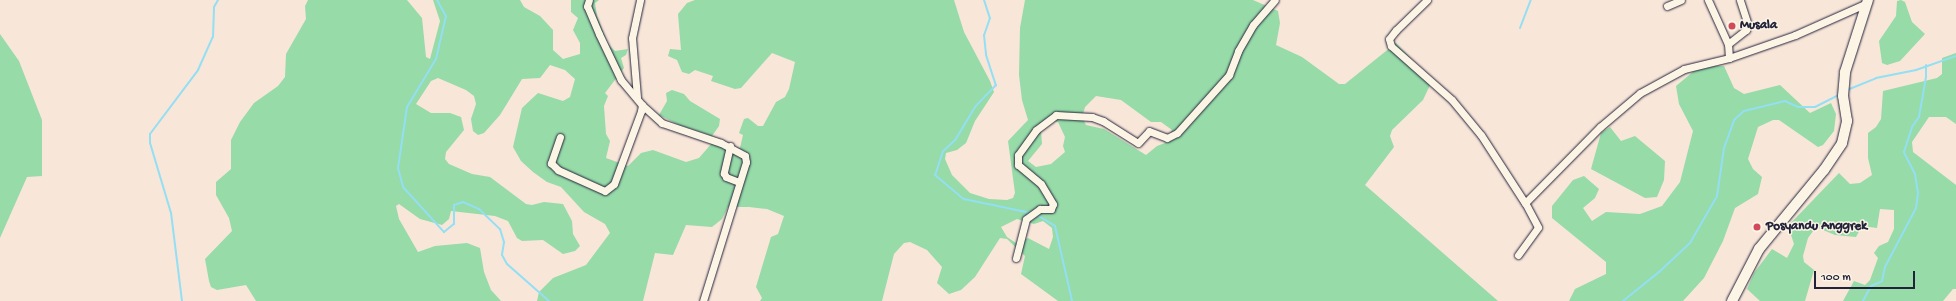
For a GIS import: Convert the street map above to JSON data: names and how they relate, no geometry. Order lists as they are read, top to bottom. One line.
{"places":["Musala","Posyandu Anggrek"],"scale_bar":"100 m"}
